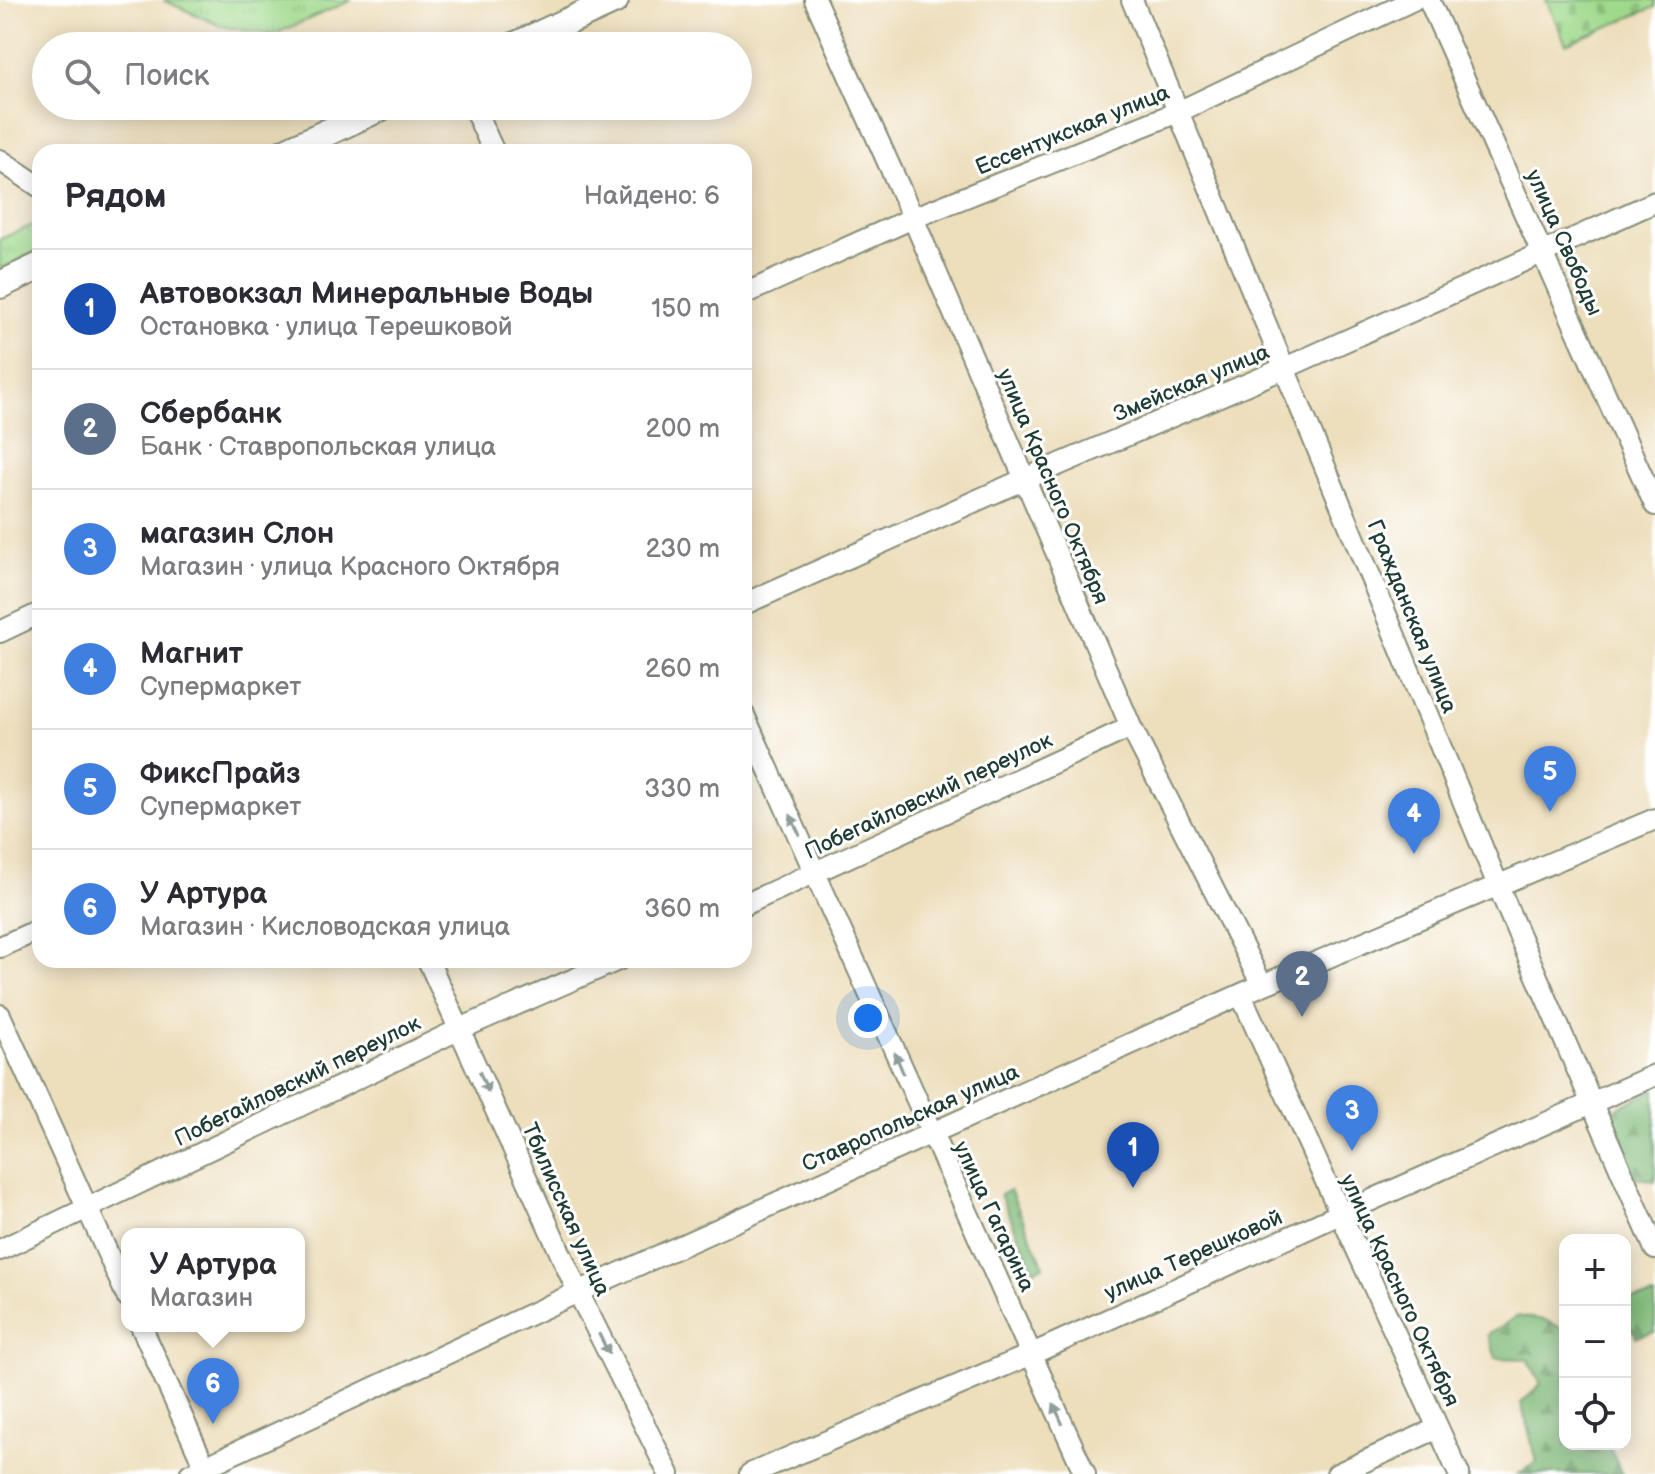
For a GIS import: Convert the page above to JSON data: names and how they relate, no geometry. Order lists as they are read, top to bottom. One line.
{"streets":{"street":["Ессентукская улица","улица Свободы","Змейская улица","улица Красного Октября","Гражданская улица","Побегайловский переулок","Ставропольская улица","Тбилисская улица","улица Гагарина","улица Терешковой"]},"crossings":[["Ессентукская улица","улица Красного Октября"],["Ессентукская улица","Гражданская улица"],["улица Свободы","Змейская улица"],["Змейская улица","улица Красного Октября"],["Змейская улица","Гражданская улица"],["улица Красного Октября","Побегайловский переулок"],["улица Красного Октября","Ставропольская улица"],["улица Красного Октября","улица Терешковой"],["Гражданская улица","Ставропольская улица"],["Гражданская улица","улица Терешковой"],["Побегайловский переулок","Тбилисская улица"],["Побегайловский переулок","улица Гагарина"],["Ставропольская улица","Тбилисская улица"],["Ставропольская улица","улица Гагарина"],["улица Гагарина","улица Терешковой"]],"one_way":["Тбилисская улица","улица Гагарина"],"page":{"search":"Поиск","heading":["Рядом","Найдено: 6"],"list":[{"mark":"1","name":"Автовокзал Минеральные Воды","note":"Остановка · улица Терешковой","value":"150 m"},{"mark":"2","name":"Сбербанк","note":"Банк · Ставропольская улица","value":"200 m"},{"mark":"3","name":"магазин Слон","note":"Магазин · улица Красного Октября","value":"230 m"},{"mark":"4","name":"Магнит","note":"Супермаркет","value":"260 m"},{"mark":"5","name":"ФиксПрайз","note":"Супермаркет","value":"330 m"},{"mark":"6","name":"У Артура","note":"Магазин · Кисловодская улица","value":"360 m"}],"pins":["5","4","2","3","1","6"],"popup":["У Артура","Магазин"],"map_buttons":["+","−"]}}
